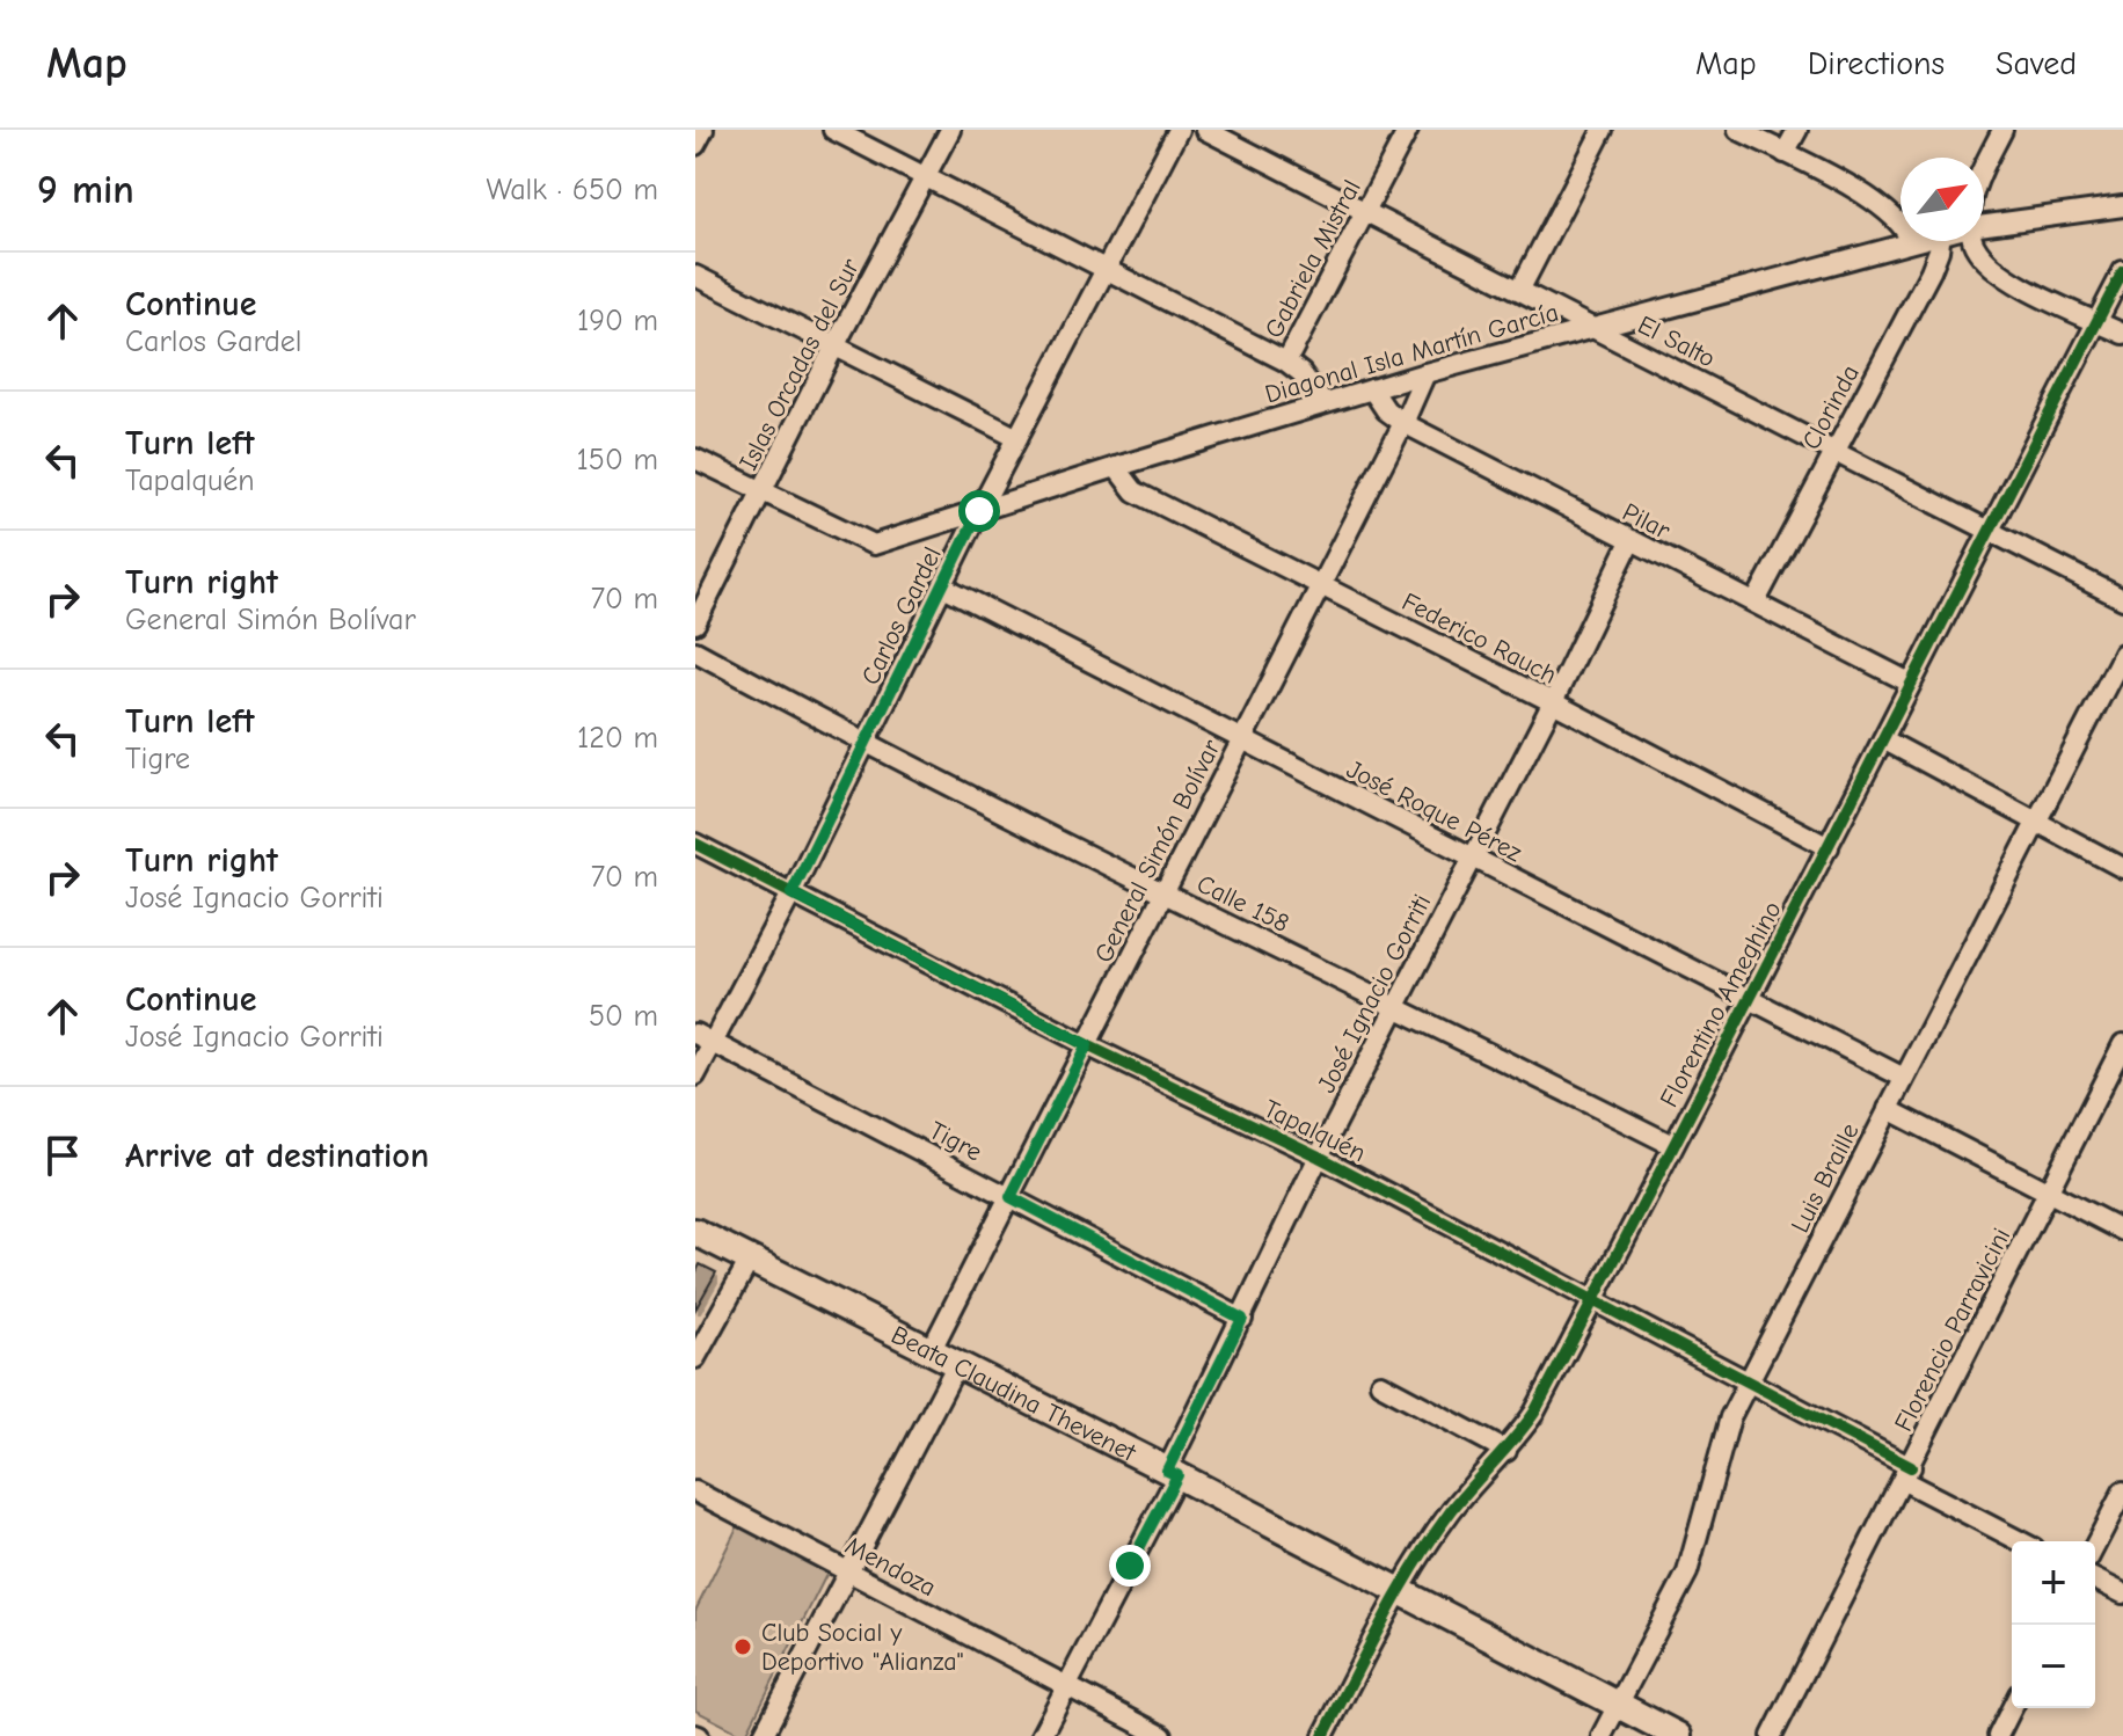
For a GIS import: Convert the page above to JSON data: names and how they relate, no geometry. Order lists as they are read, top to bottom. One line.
{"streets":{"main road":["Beata Claudina Thevenet"],"street":["Gabriela Mistral","El Salto","Diagonal Isla Martín García","Islas Orcadas del Sur","Clorinda","Pilar","Carlos Gardel","Federico Rauch","José Roque Pérez","General Simón Bolívar","Calle 158","José Ignacio Gorriti","Florentino Ameghino","Tapalquén","Tigre","Luis Braille","Florencio Parravicini","Mendoza"]},"crossings":[["Gabriela Mistral","El Salto"],["El Salto","Diagonal Isla Martín García"],["El Salto","Clorinda"],["El Salto","Florentino Ameghino"],["Diagonal Isla Martín García","Islas Orcadas del Sur"],["Diagonal Isla Martín García","Pilar"],["Diagonal Isla Martín García","Carlos Gardel"],["Diagonal Isla Martín García","Federico Rauch"],["Diagonal Isla Martín García","General Simón Bolívar"],["Clorinda","Pilar"],["Pilar","General Simón Bolívar"],["Pilar","José Ignacio Gorriti"],["Pilar","Florentino Ameghino"],["Carlos Gardel","José Roque Pérez"],["Carlos Gardel","Calle 158"],["Carlos Gardel","Tapalquén"],["Carlos Gardel","Tigre"],["Federico Rauch","General Simón Bolívar"],["Federico Rauch","José Ignacio Gorriti"],["Federico Rauch","Florentino Ameghino"],["José Roque Pérez","General Simón Bolívar"],["José Roque Pérez","José Ignacio Gorriti"],["José Roque Pérez","Florentino Ameghino"],["José Roque Pérez","Luis Braille"],["General Simón Bolívar","Calle 158"],["General Simón Bolívar","Tapalquén"],["General Simón Bolívar","Tigre"],["General Simón Bolívar","Beata Claudina Thevenet"],["Calle 158","José Ignacio Gorriti"],["Calle 158","Florentino Ameghino"],["José Ignacio Gorriti","Tapalquén"],["José Ignacio Gorriti","Tigre"],["José Ignacio Gorriti","Beata Claudina Thevenet"],["José Ignacio Gorriti","Mendoza"],["Florentino Ameghino","Tapalquén"],["Florentino Ameghino","Beata Claudina Thevenet"],["Tapalquén","Luis Braille"],["Tapalquén","Florencio Parravicini"],["Luis Braille","Beata Claudina Thevenet"]],"places":["Club Social y Deportivo \"Alianza\""],"north":"top right","page":{"header":"Map","nav":["Map","Directions","Saved"],"heading":["9 min","Walk · 650 m"],"list":[["Continue","Carlos Gardel","190 m"],["Turn left","Tapalquén","150 m"],["Turn right","General Simón Bolívar","70 m"],["Turn left","Tigre","120 m"],["Turn right","José Ignacio Gorriti","70 m"],["Continue","José Ignacio Gorriti","50 m"],"Arrive at destination"],"map_buttons":["+","−"]}}
